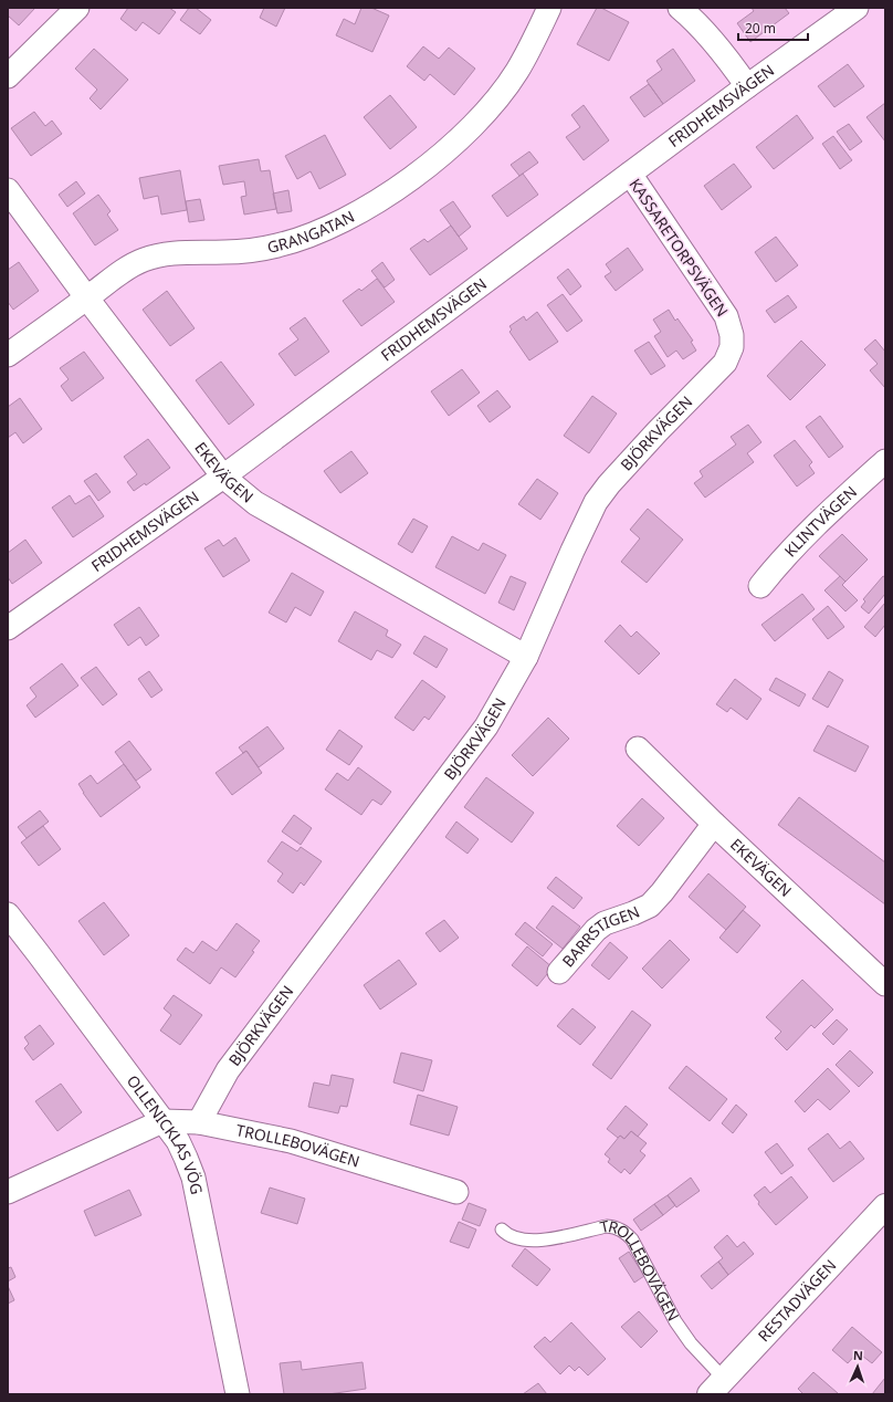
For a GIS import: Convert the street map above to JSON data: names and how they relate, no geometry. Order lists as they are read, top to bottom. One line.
{"streets":{"street":["FRIDHEMSVÄGEN","GRANGATAN","KASSARETORPSVÄGEN","BJÖRKVÄGEN","EKEVÄGEN","KLINTVÄGEN","BARRSTIGEN","OLLENICKLAS VÖG","TROLLEBOVÄGEN","RESTADVÄGEN"]},"crossings":[["FRIDHEMSVÄGEN","KASSARETORPSVÄGEN"],["FRIDHEMSVÄGEN","EKEVÄGEN"],["GRANGATAN","EKEVÄGEN"],["KASSARETORPSVÄGEN","BJÖRKVÄGEN"],["BJÖRKVÄGEN","EKEVÄGEN"],["BJÖRKVÄGEN","TROLLEBOVÄGEN"],["EKEVÄGEN","BARRSTIGEN"],["OLLENICKLAS VÖG","TROLLEBOVÄGEN"],["TROLLEBOVÄGEN","RESTADVÄGEN"]],"scale_bar":"20 m","north":"top"}
